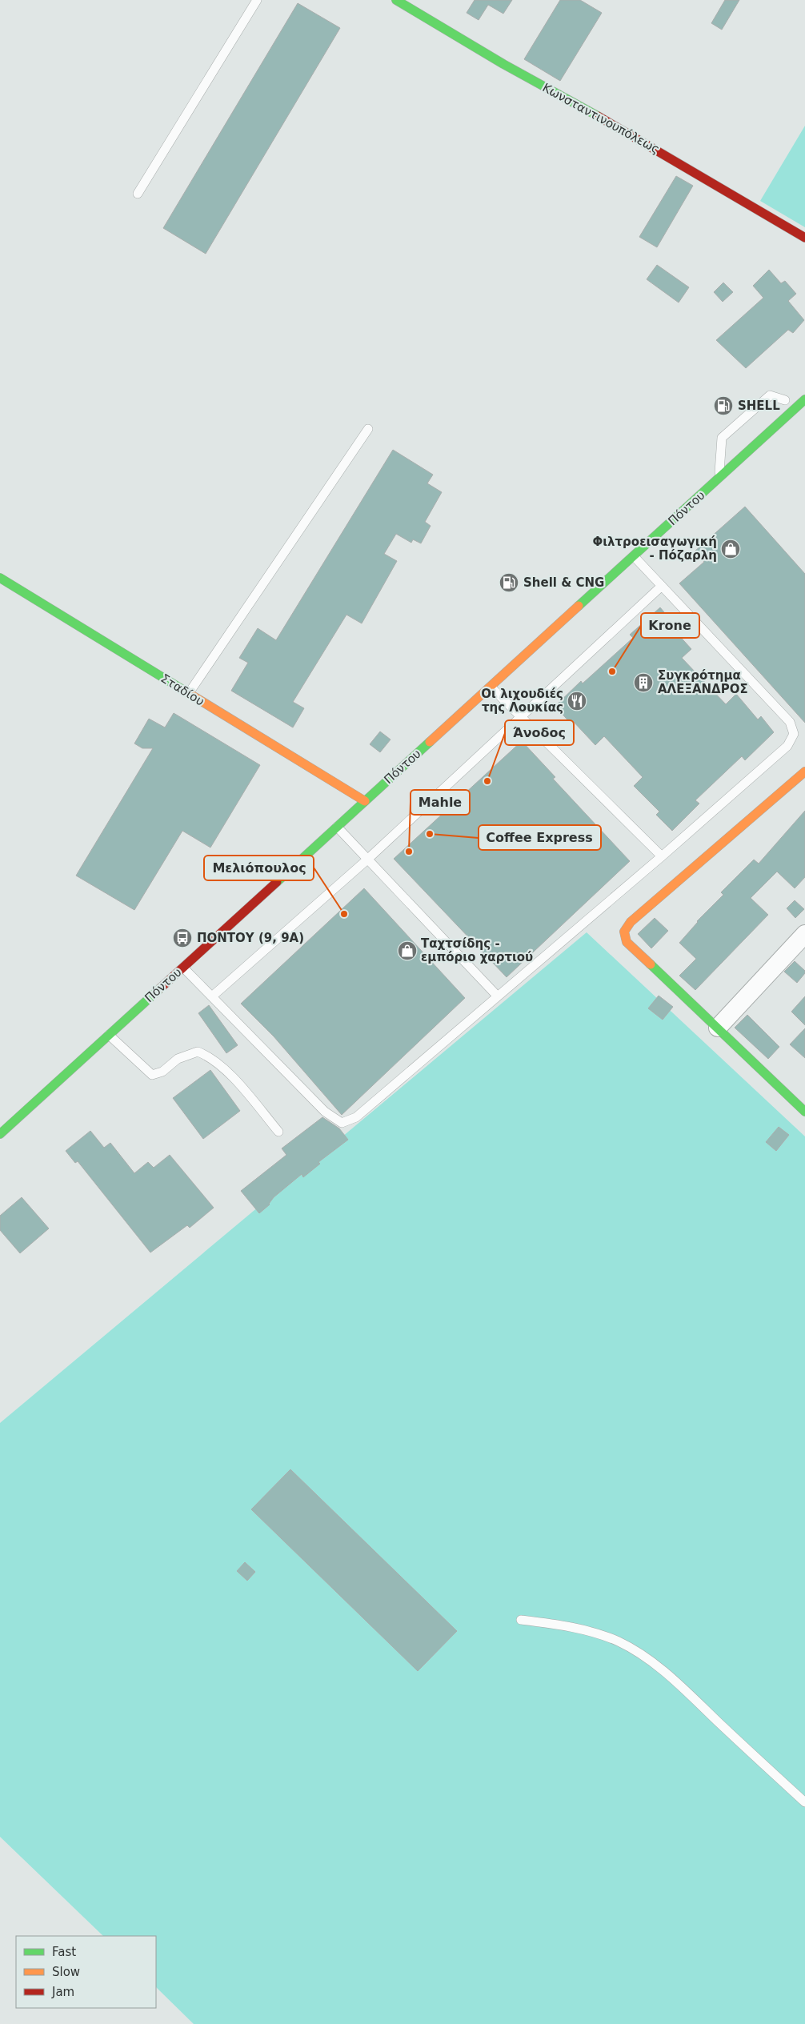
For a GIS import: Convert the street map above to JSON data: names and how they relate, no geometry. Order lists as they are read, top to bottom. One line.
{"streets":{"street":["Κωνσταντινουπόλεως","Πόντου","Σταδίου"]},"crossings":[["Πόντου","Σταδίου"]],"places":{"fuel station":["SHELL","Shell & CNG"],"shop":["Φιλτροεισαγωγική - Πόζαρλη","Ταχτσίδης - εμπόριο χαρτιού"],"other":["Krone","Άνοδος","Coffee Express","Mahle","Μελιόπουλος"],"building":["Συγκρότημα ΑΛΕΞΑΝΔΡΟΣ"],"restaurant":["Οι λιχουδιές της Λουκίας"],"bus stop":["ΠΟΝΤΟΥ (9, 9Α)"]},"legend":["Fast","Slow","Jam"]}
